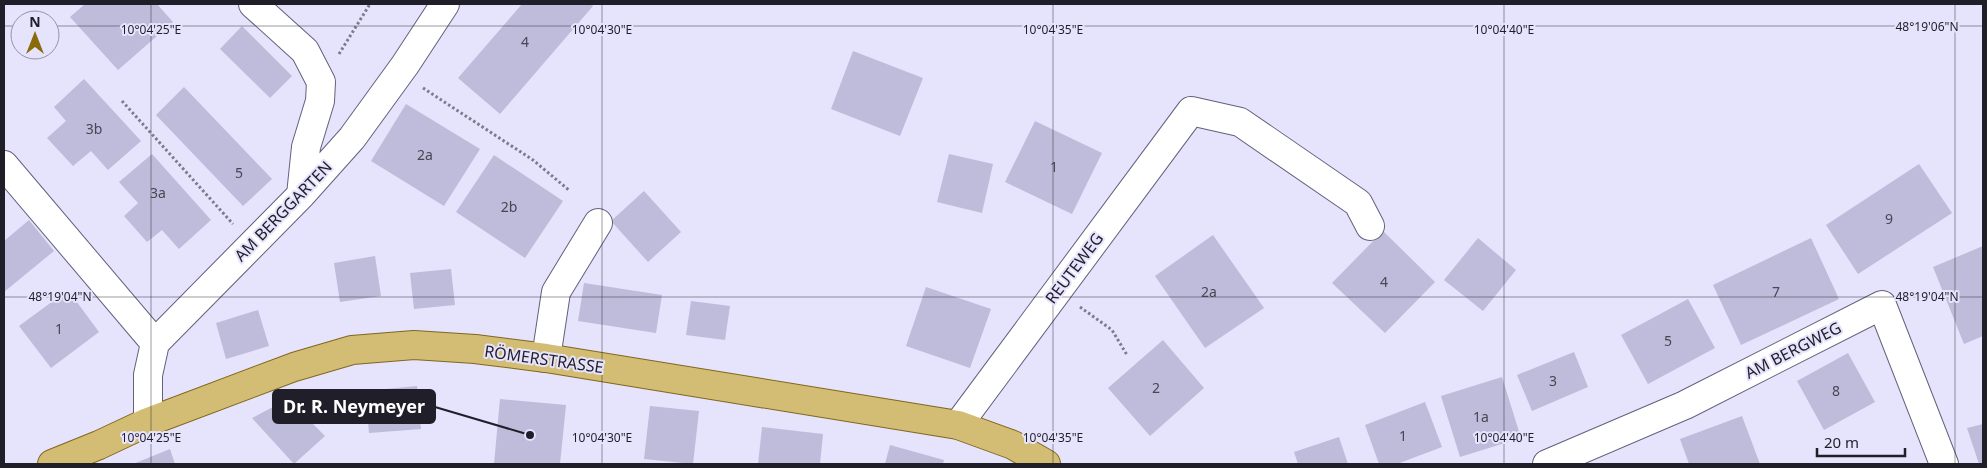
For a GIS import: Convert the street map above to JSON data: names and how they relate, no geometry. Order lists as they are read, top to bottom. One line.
{"streets":{"main road":["RÖMERSTRASSE"],"street":["AM BERGGARTEN","REUTEWEG","AM BERGWEG"]},"crossings":[["REUTEWEG","RÖMERSTRASSE"]],"places":["Dr. R. Neymeyer"],"house_numbers":["4","3b","2a","1","5","3a","2b","9","4","2a","7","1","5","3","2","8","1a","1"],"scale_bar":"20 m","north":"top","coordinates":["48°19'06\"N","10°04'25\"E","10°04'30\"E","10°04'35\"E","10°04'40\"E","48°19'04\"N"]}
